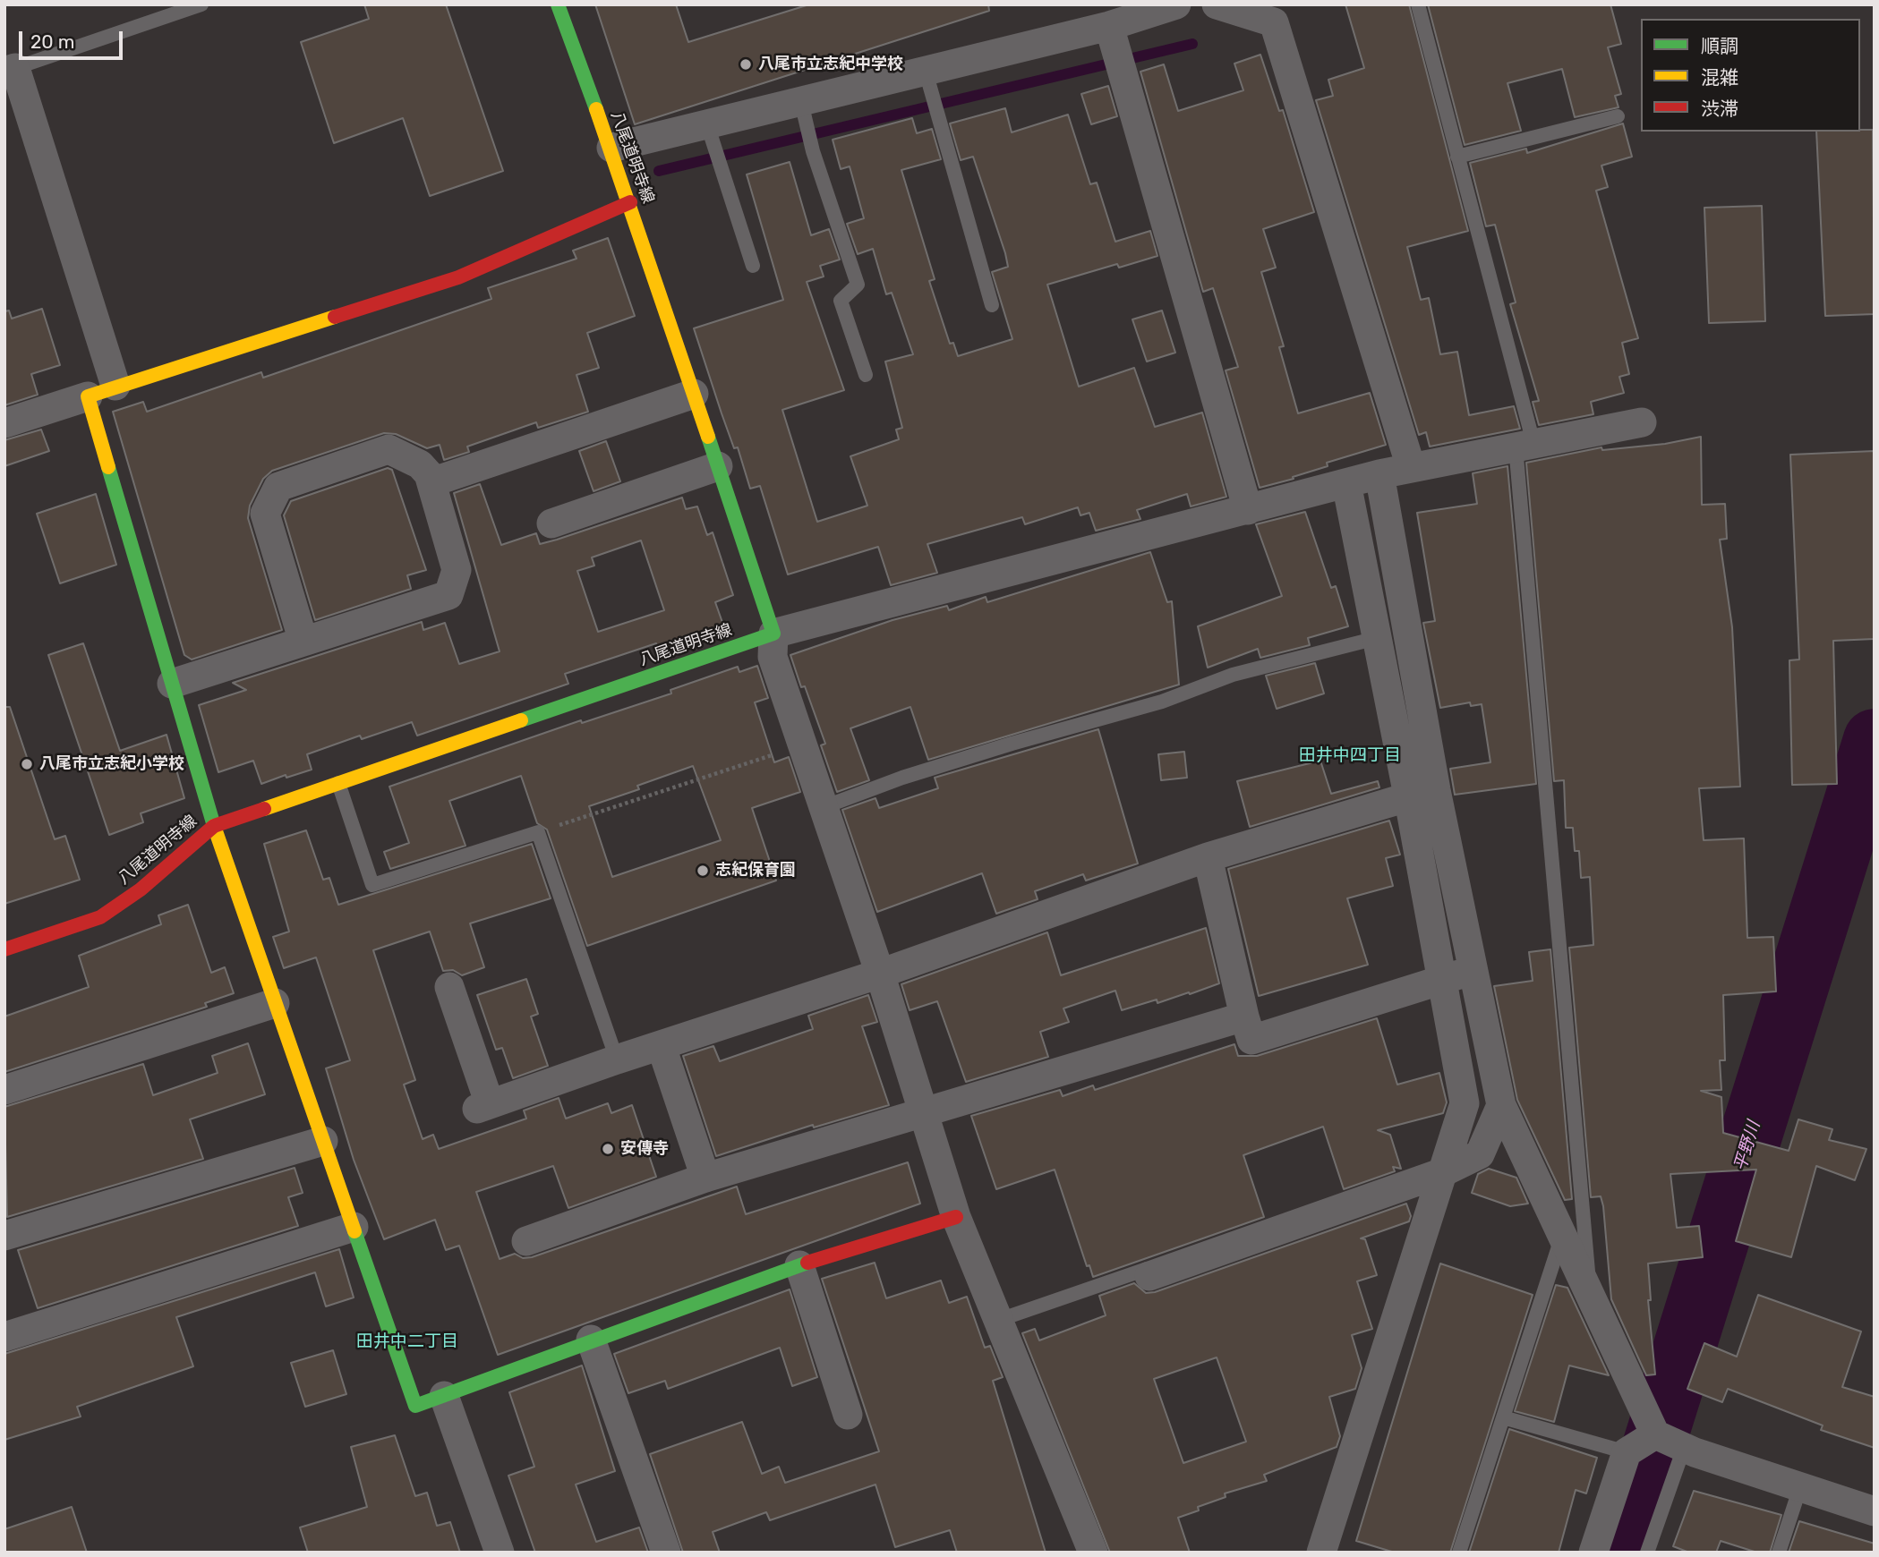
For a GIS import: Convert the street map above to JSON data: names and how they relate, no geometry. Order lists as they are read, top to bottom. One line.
{"streets":{"street":["八尾道明寺線"]},"districts":["田井中四丁目","田井中二丁目"],"water":["平野川"],"places":["八尾市立志紀中学校","八尾市立志紀小学校","志紀保育園","安傳寺"],"legend":["順調","混雑","渋滞"],"scale_bar":"20 m"}
